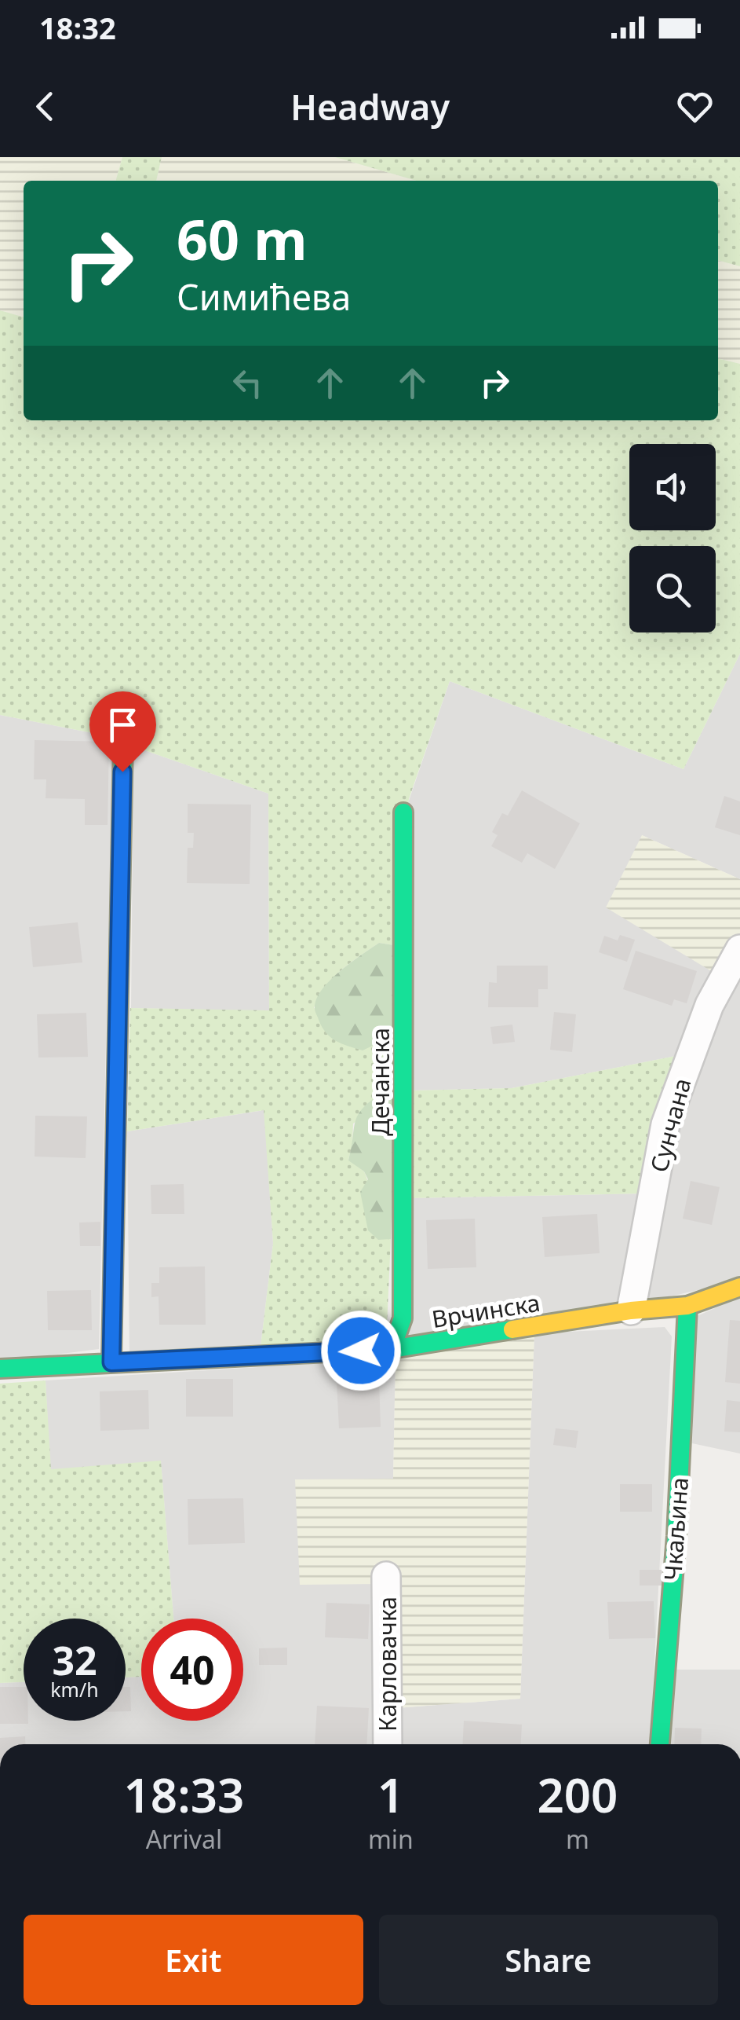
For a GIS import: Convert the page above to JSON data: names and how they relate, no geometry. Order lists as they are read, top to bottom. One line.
{"streets":{"street":["Дечанска","Сунчана","Врчинска","Чкаљина","Карловачка"]},"crossings":[["Дечанска","Врчинска"],["Сунчана","Врчинска"],["Врчинска","Чкаљина"]],"page":{"status":"18:32","header":"Headway","turn":["60 m","Симићева"],"speed":"32 km/h","limit":"40","eta":["18:33","Arrival","1","min","200","m"],"buttons":["Exit","Share"]}}
